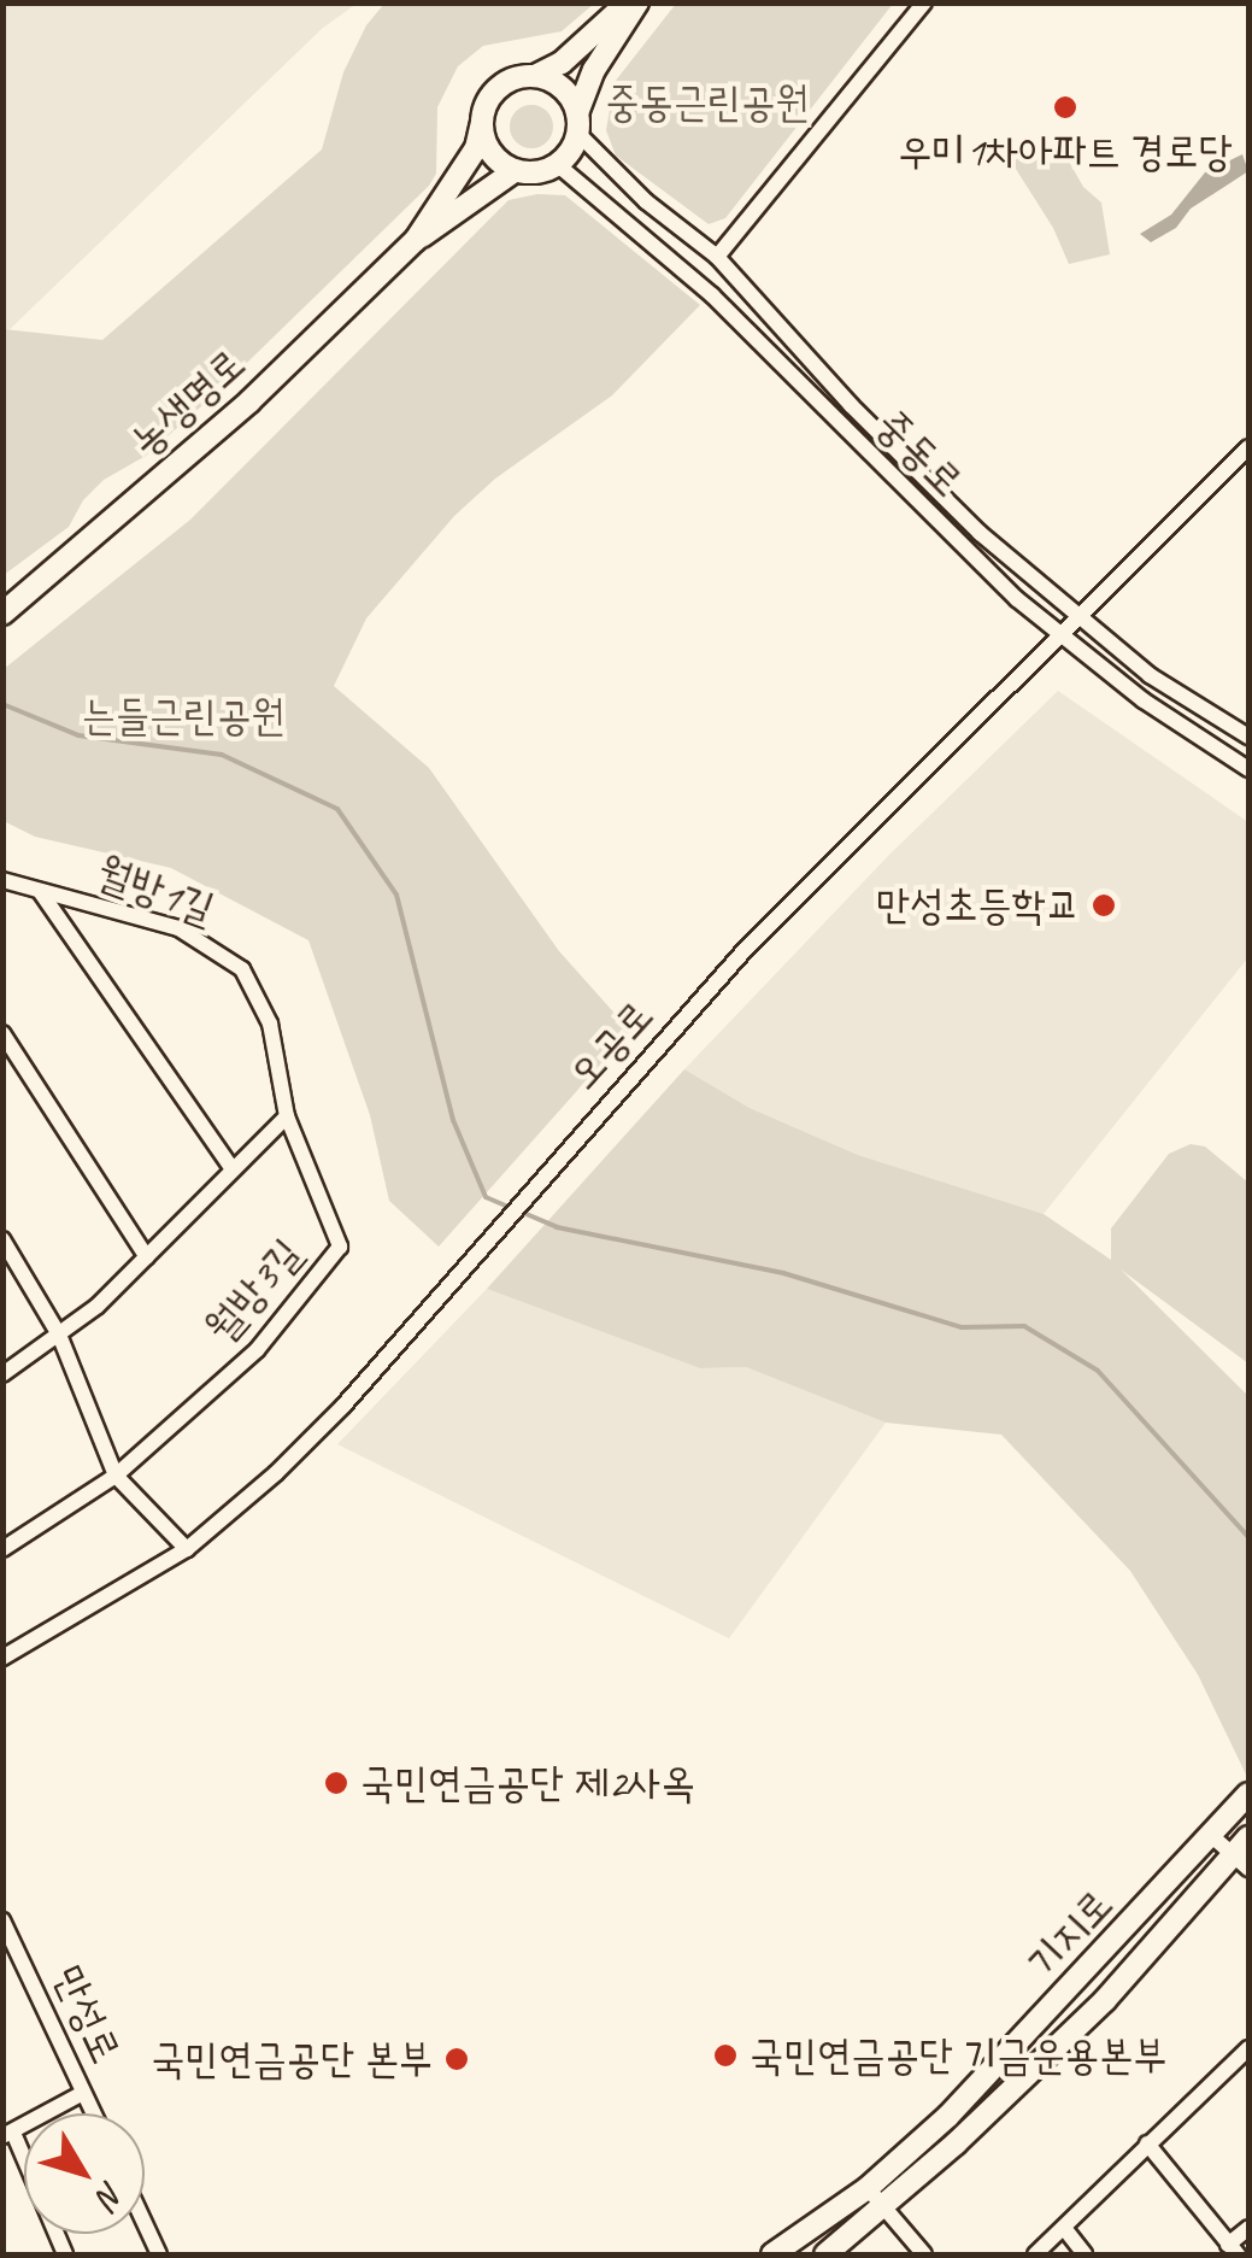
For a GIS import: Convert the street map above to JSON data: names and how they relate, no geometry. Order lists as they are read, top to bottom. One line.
{"streets":{"street":["농생명로","중동로","월방1길","오공로","월방3길","기지로","만성로"]},"crossings":[["중동로","오공로"],["월방1길","월방3길"]],"parks":["중동근린공원","는들근린공원"],"places":["우미1차아파트 경로당","만성초등학교","국민연금공단 제2사옥","국민연금공단 기금운용본부","국민연금공단 본부"],"north":"bottom right"}
